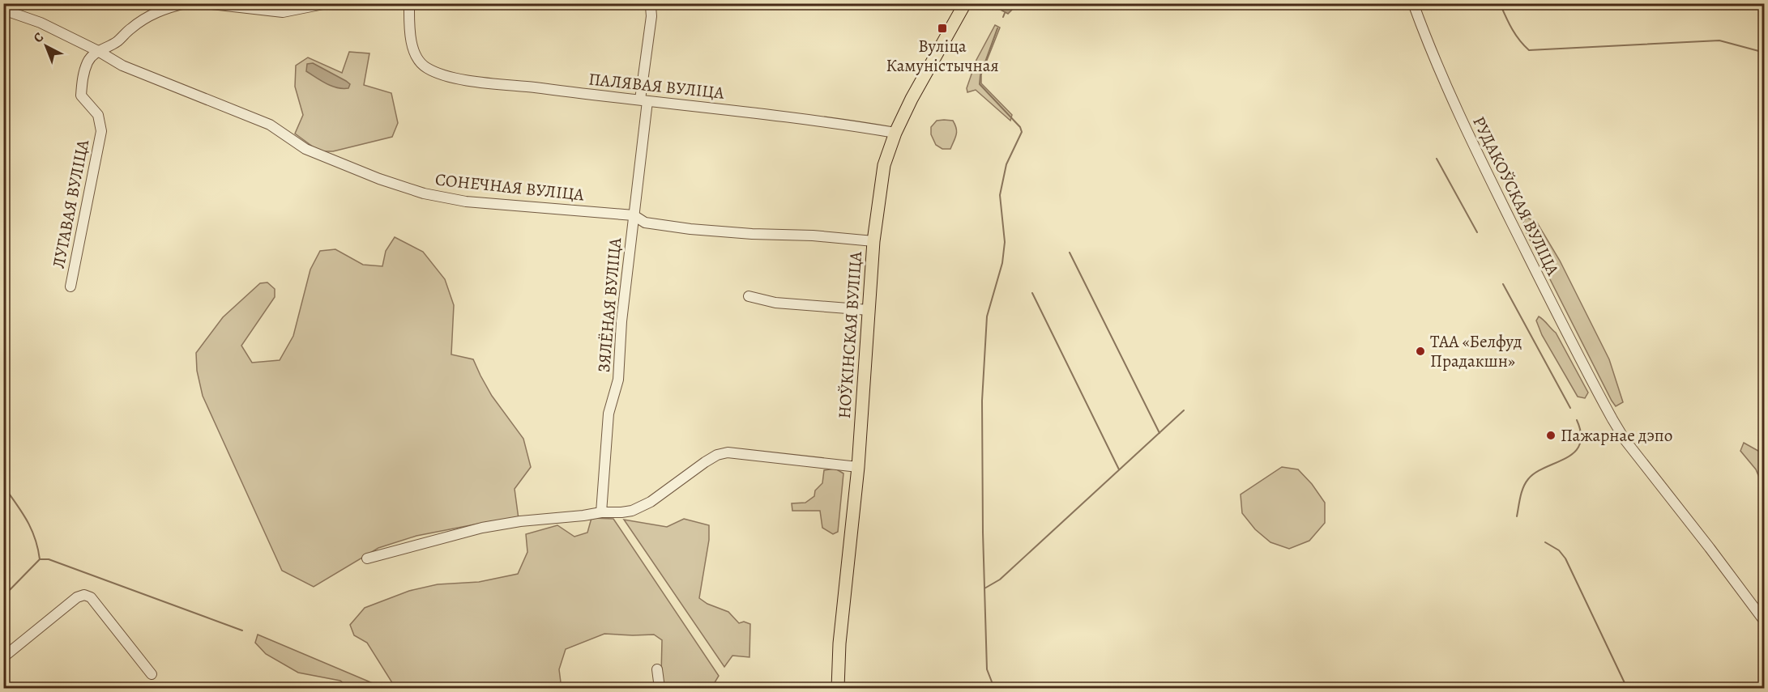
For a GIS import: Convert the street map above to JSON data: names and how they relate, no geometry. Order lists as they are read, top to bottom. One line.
{"streets":{"main road":["НОЎКІНСКАЯ ВУЛІЦА"],"street":["ПАЛЯВАЯ ВУЛІЦА","СОНЕЧНАЯ ВУЛІЦА","РУДАКОЎСКАЯ ВУЛІЦА","ЛУГАВАЯ ВУЛІЦА","ЗЯЛЁНАЯ ВУЛІЦА"]},"crossings":[["ПАЛЯВАЯ ВУЛІЦА","ЗЯЛЁНАЯ ВУЛІЦА"],["ПАЛЯВАЯ ВУЛІЦА","НОЎКІНСКАЯ ВУЛІЦА"],["СОНЕЧНАЯ ВУЛІЦА","ЛУГАВАЯ ВУЛІЦА"],["СОНЕЧНАЯ ВУЛІЦА","ЗЯЛЁНАЯ ВУЛІЦА"],["СОНЕЧНАЯ ВУЛІЦА","НОЎКІНСКАЯ ВУЛІЦА"]],"places":{"transit":["Вуліца Камуністычная"],"other":["ТАА «Белфуд Прадакшн»","Пажарнае дэпо"]},"north":"top left"}
